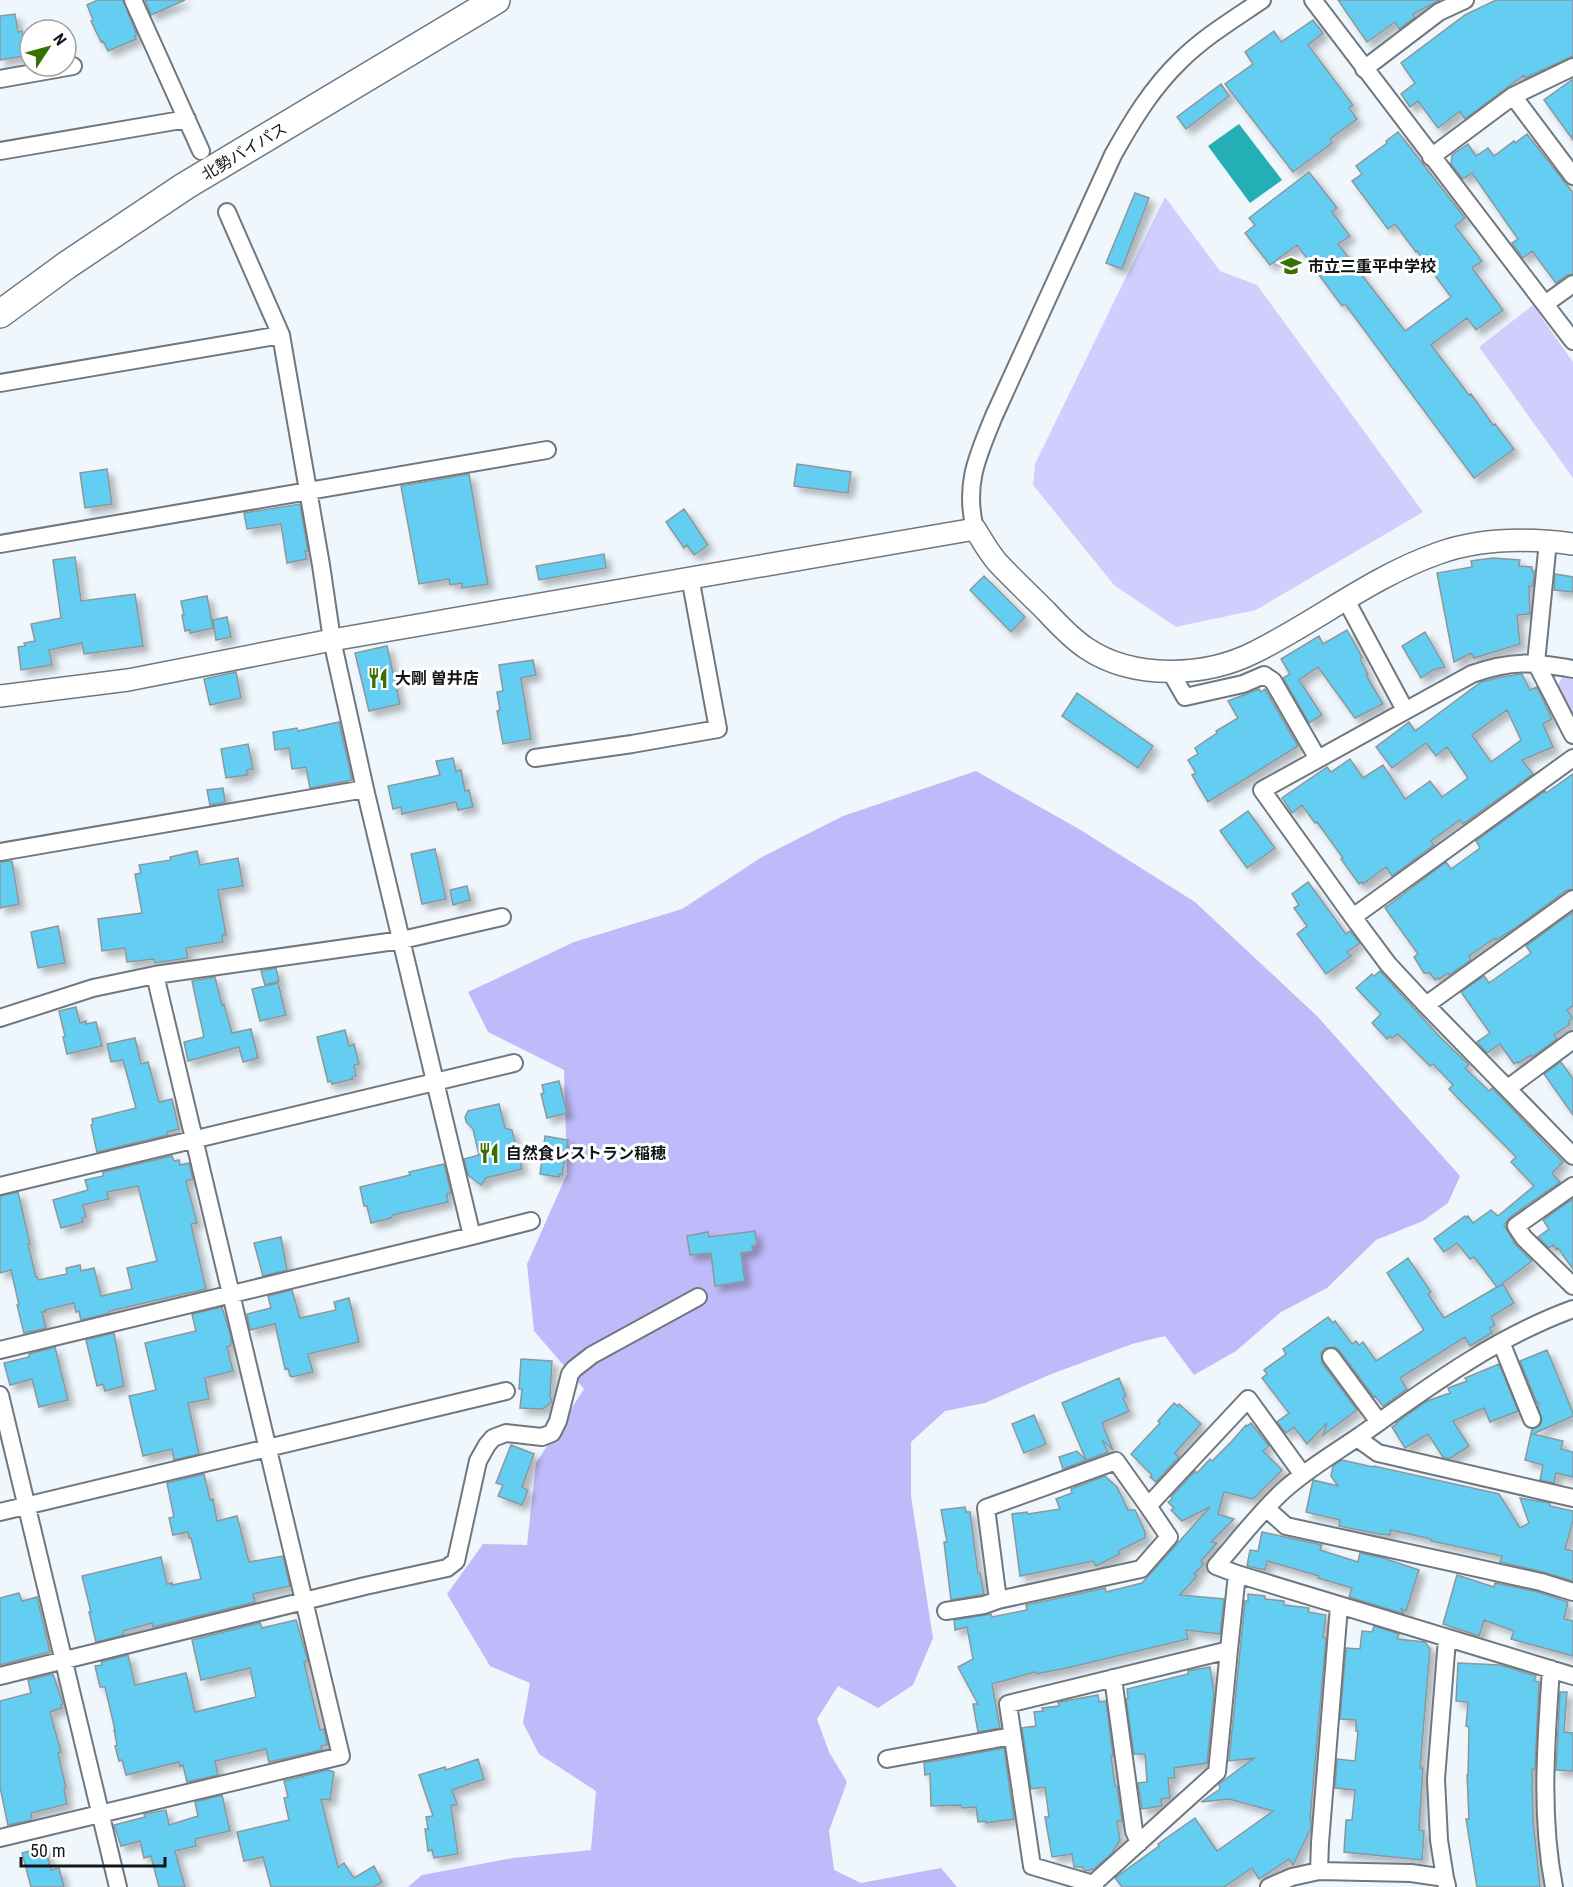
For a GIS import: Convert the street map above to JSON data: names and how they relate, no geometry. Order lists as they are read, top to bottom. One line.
{"streets":{"highway":["北勢バイパス"]},"places":{"school or university":["市立三重平中学校"],"restaurant":["大剛 曽井店","自然食レストラン稲穂"]},"scale_bar":"50 m","north":"top right"}
